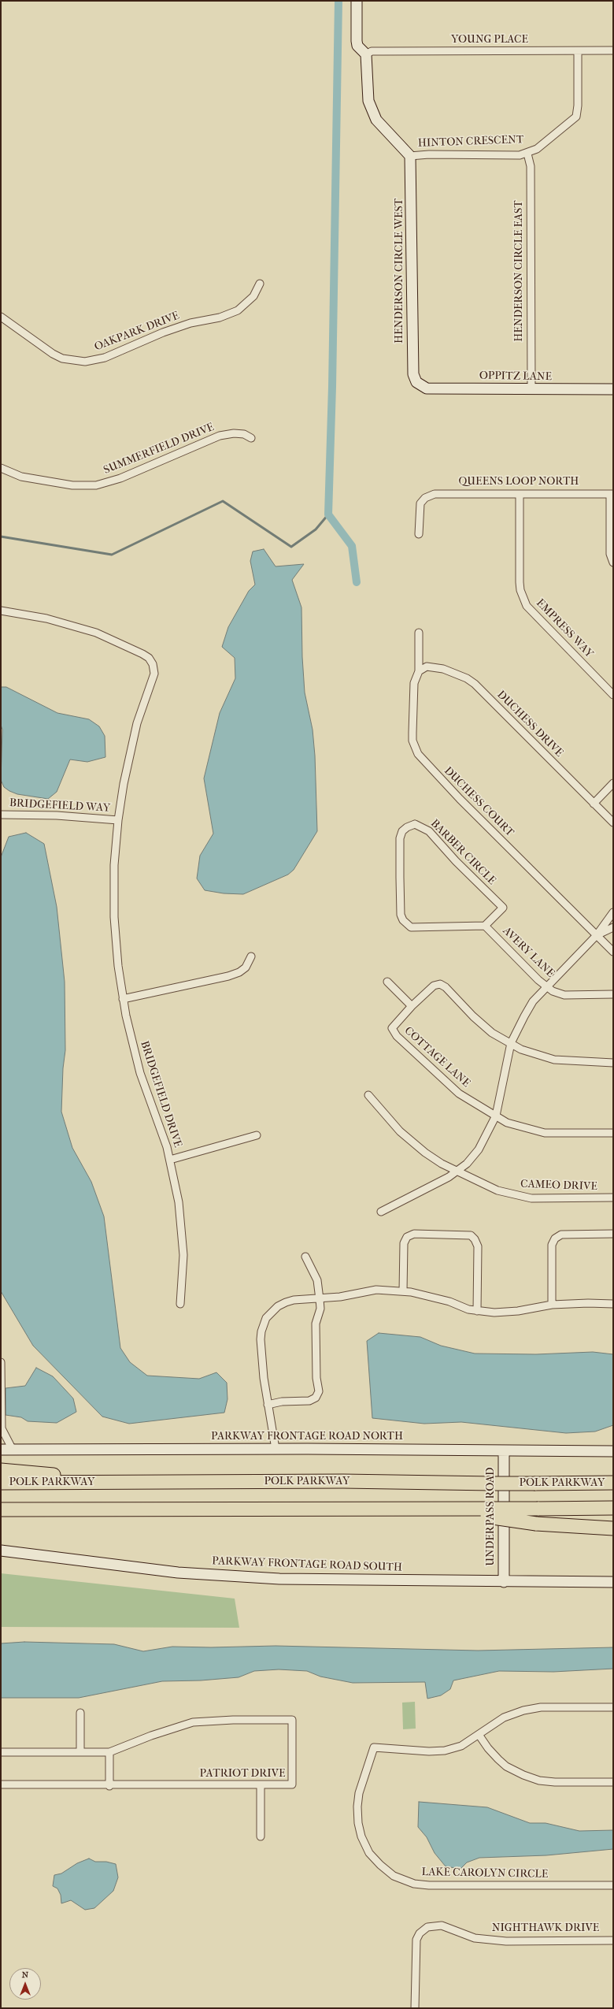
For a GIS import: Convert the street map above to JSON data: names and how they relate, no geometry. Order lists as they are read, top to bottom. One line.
{"streets":{"highway":["POLK PARKWAY"],"main road":["HINTON CRESCENT","HENDERSON CIRCLE WEST","OPPITZ LANE","PARKWAY FRONTAGE ROAD NORTH","UNDERPASS ROAD","PARKWAY FRONTAGE ROAD SOUTH"],"street":["YOUNG PLACE","HENDERSON CIRCLE EAST","OAKPARK DRIVE","SUMMERFIELD DRIVE","QUEENS LOOP NORTH","EMPRESS WAY","DUCHESS DRIVE","DUCHESS COURT","BRIDGEFIELD WAY","BARBER CIRCLE","AVERY LANE","COTTAGE LANE","BRIDGEFIELD DRIVE","CAMEO DRIVE","PATRIOT DRIVE","LAKE CAROLYN CIRCLE","NIGHTHAWK DRIVE"]},"crossings":[["YOUNG PLACE","HINTON CRESCENT"],["HINTON CRESCENT","HENDERSON CIRCLE WEST"],["HINTON CRESCENT","HENDERSON CIRCLE EAST"],["HENDERSON CIRCLE WEST","OPPITZ LANE"],["HENDERSON CIRCLE EAST","OPPITZ LANE"],["QUEENS LOOP NORTH","EMPRESS WAY"],["DUCHESS DRIVE","DUCHESS COURT"],["BRIDGEFIELD WAY","BRIDGEFIELD DRIVE"],["BARBER CIRCLE","AVERY LANE"],["PARKWAY FRONTAGE ROAD NORTH","UNDERPASS ROAD"],["UNDERPASS ROAD","PARKWAY FRONTAGE ROAD SOUTH"]],"north":"top"}
